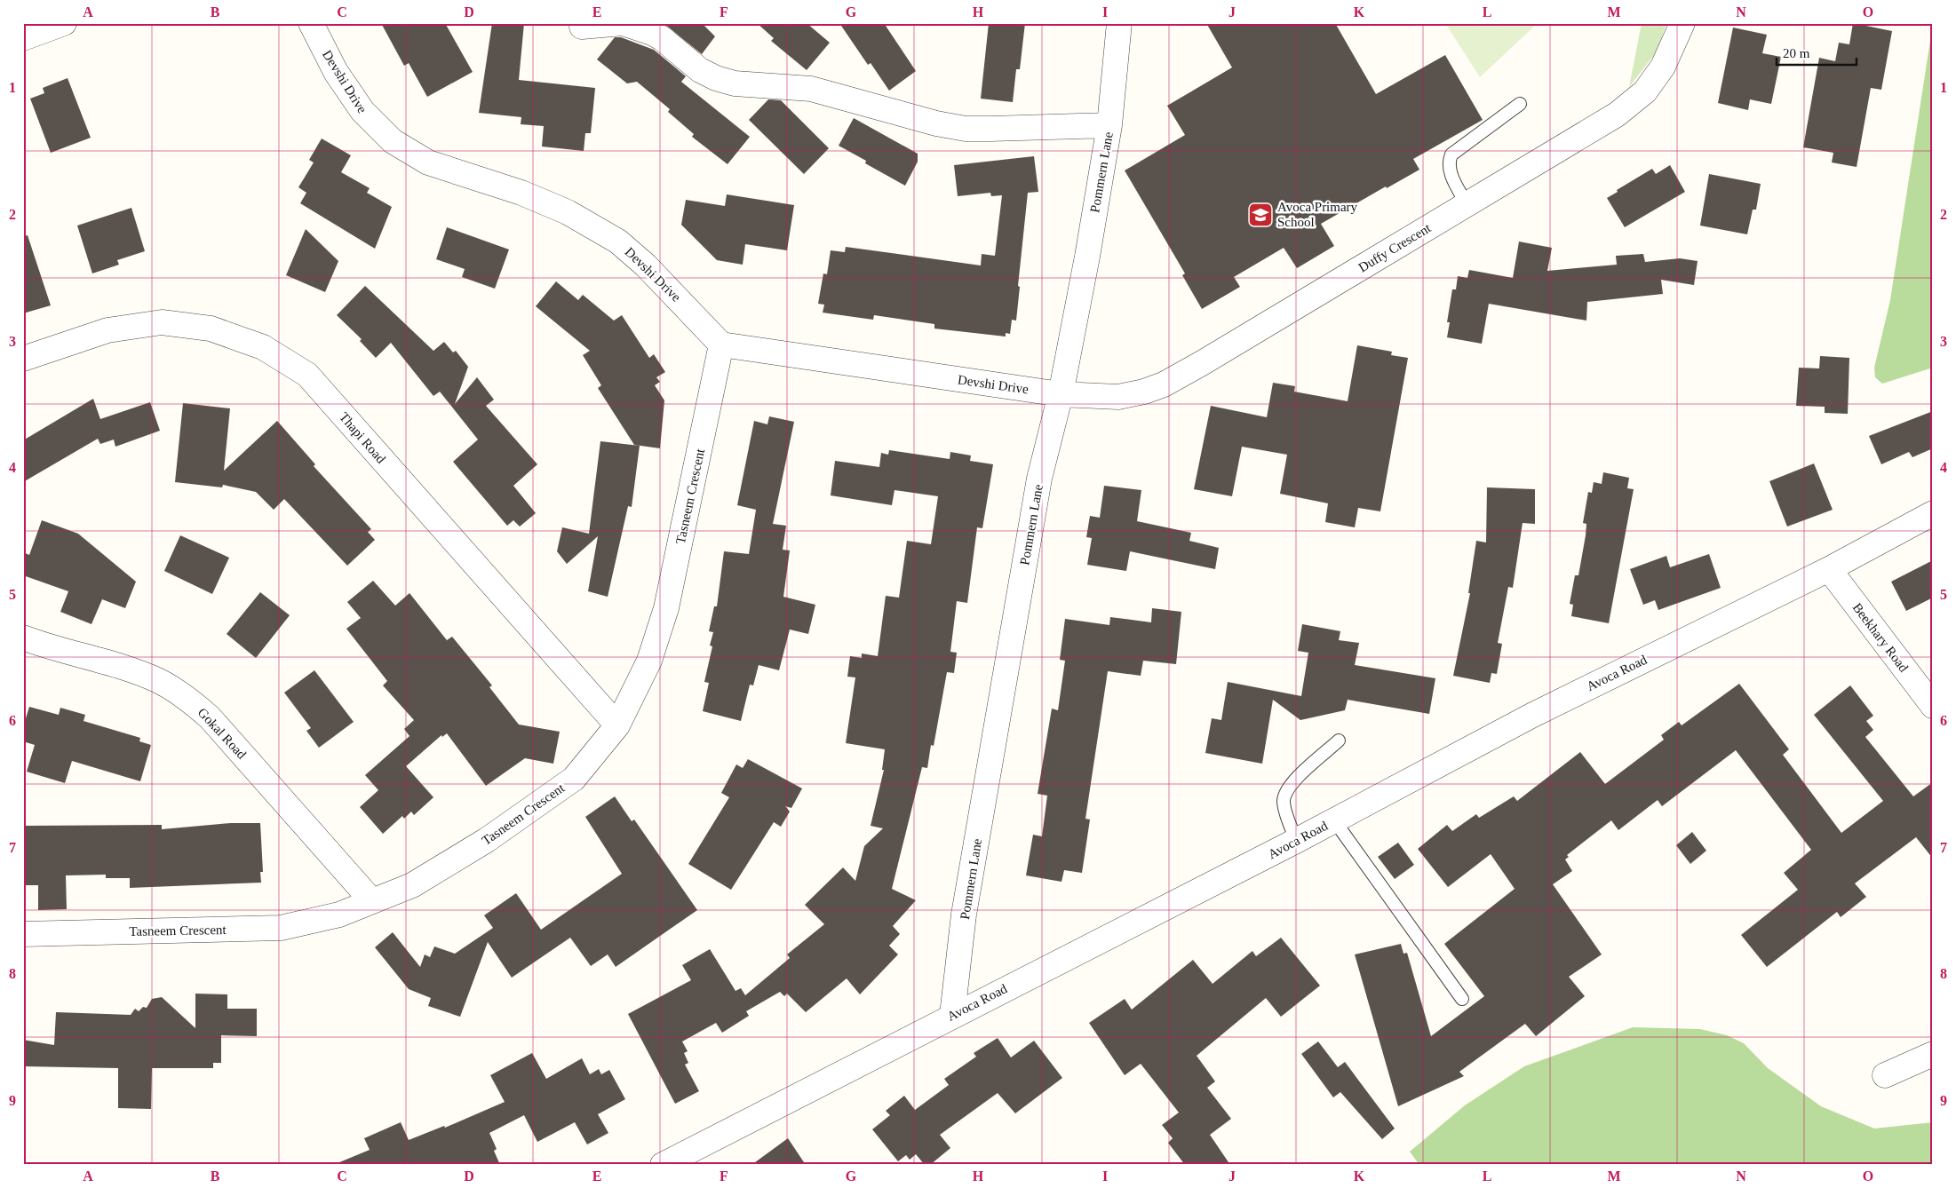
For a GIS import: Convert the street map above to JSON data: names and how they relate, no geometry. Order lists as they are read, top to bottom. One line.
{"streets":{"street":["Devshi Drive","Pommern Lane","Duffy Crescent","Thapi Road","Tasneem Crescent","Beekhary Road","Avoca Road","Gokal Road"]},"crossings":[["Devshi Drive","Pommern Lane"],["Devshi Drive","Duffy Crescent"],["Devshi Drive","Tasneem Crescent"],["Pommern Lane","Duffy Crescent"],["Pommern Lane","Avoca Road"],["Thapi Road","Tasneem Crescent"],["Tasneem Crescent","Gokal Road"],["Beekhary Road","Avoca Road"]],"places":{"school or university":["Avoca Primary School"]},"scale_bar":"20 m","grid":{"columns":["A","B","C","D","E","F","G","H","I","J","K","L","M","N","O"],"rows":["1","2","3","4","5","6","7","8","9"]}}
